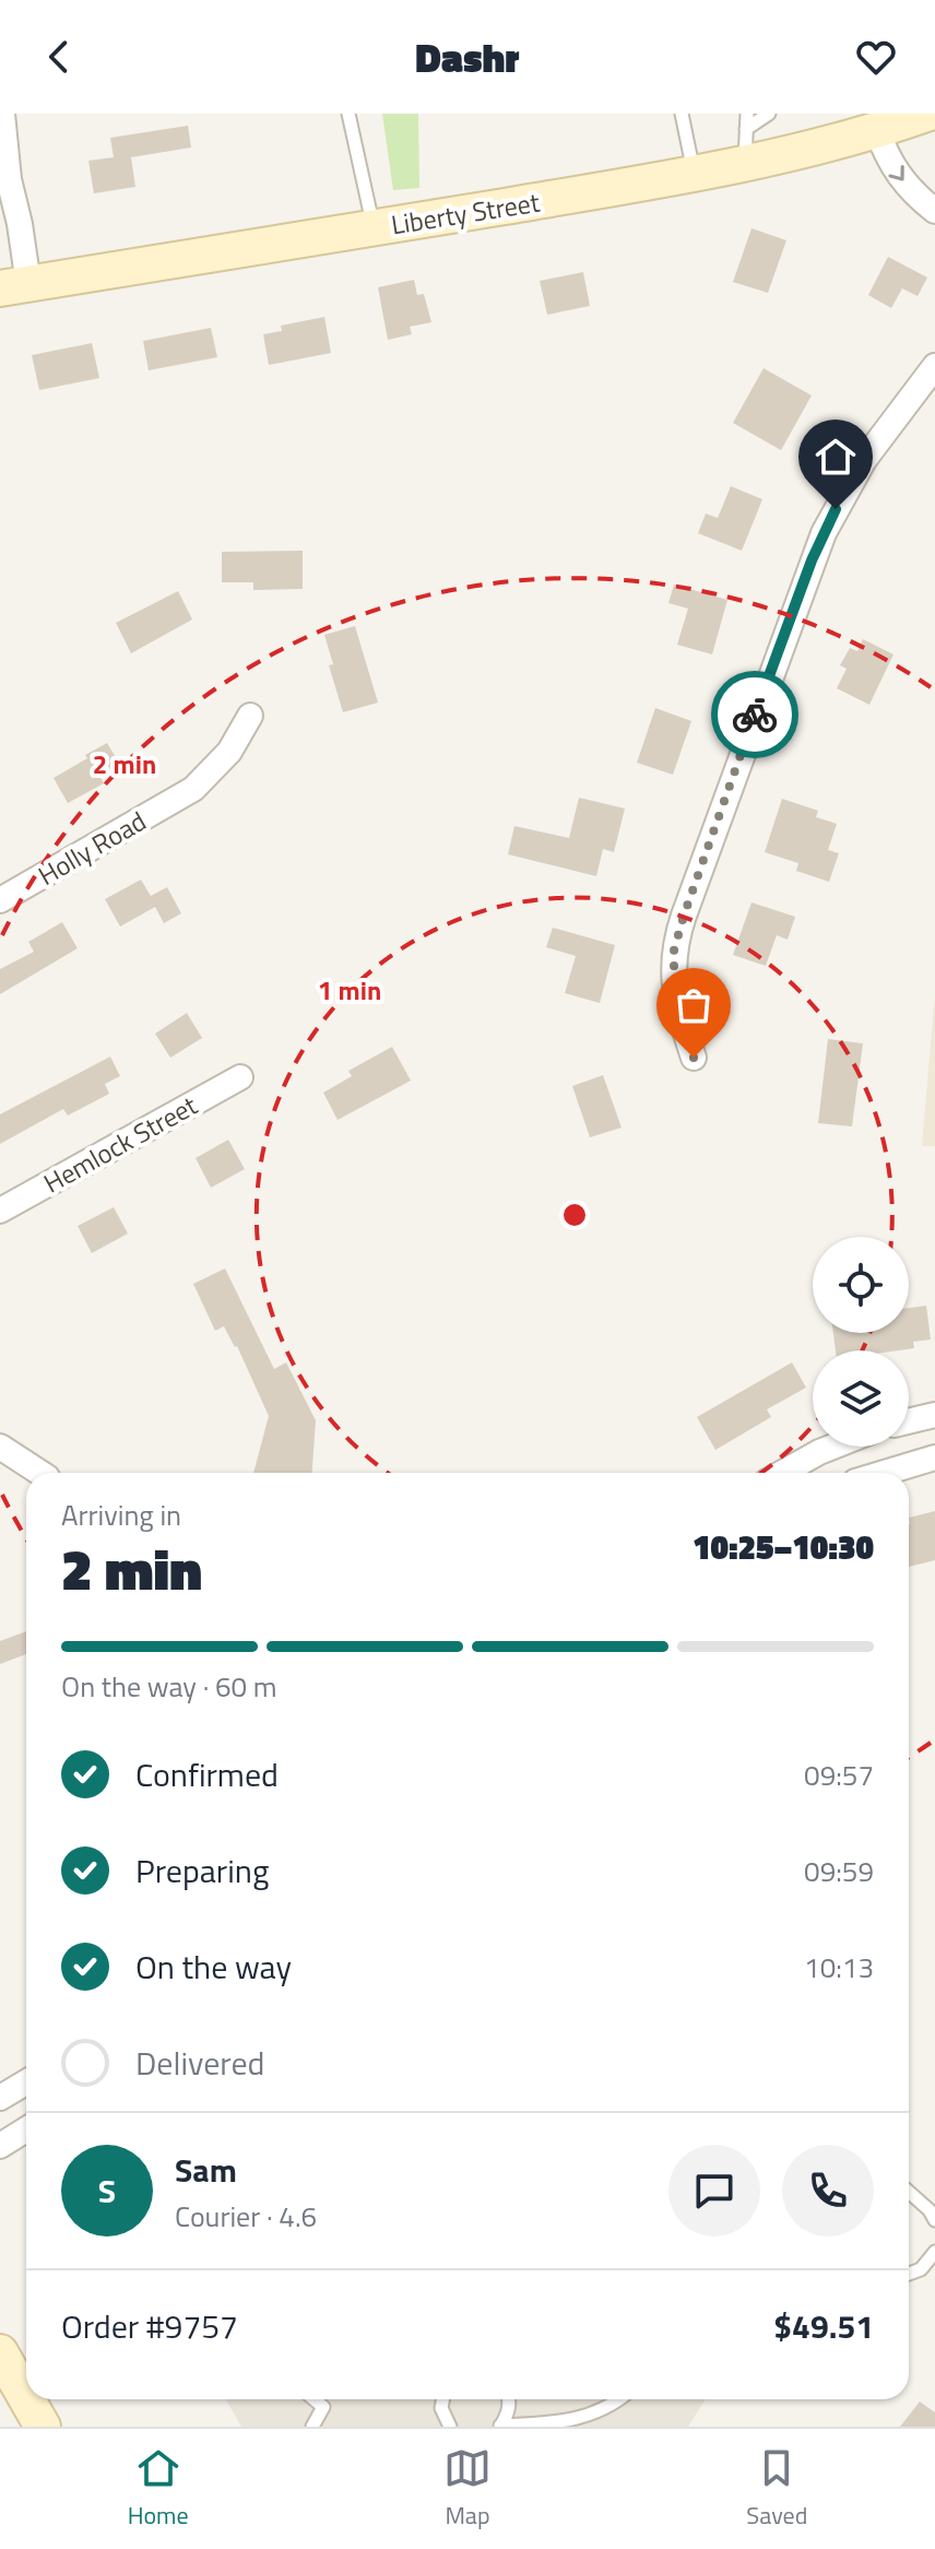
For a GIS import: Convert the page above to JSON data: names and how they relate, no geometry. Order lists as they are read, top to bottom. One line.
{"streets":{"main road":["Liberty Street"],"street":["Holly Road","Hemlock Street"]},"page":{"header":"Dashr","heading":["2 min","Arriving in","10:25–10:30"],"panel":["Sam","Courier · 4.6","Order #9757","$49.51"],"bar":"On the way · 60 m","list":[["Confirmed","09:57"],["Preparing","09:59"],["On the way","10:13"],"Delivered"],"round":"S","tabs":["Home","Map","Saved"]},"rings":["2 min","1 min"]}
